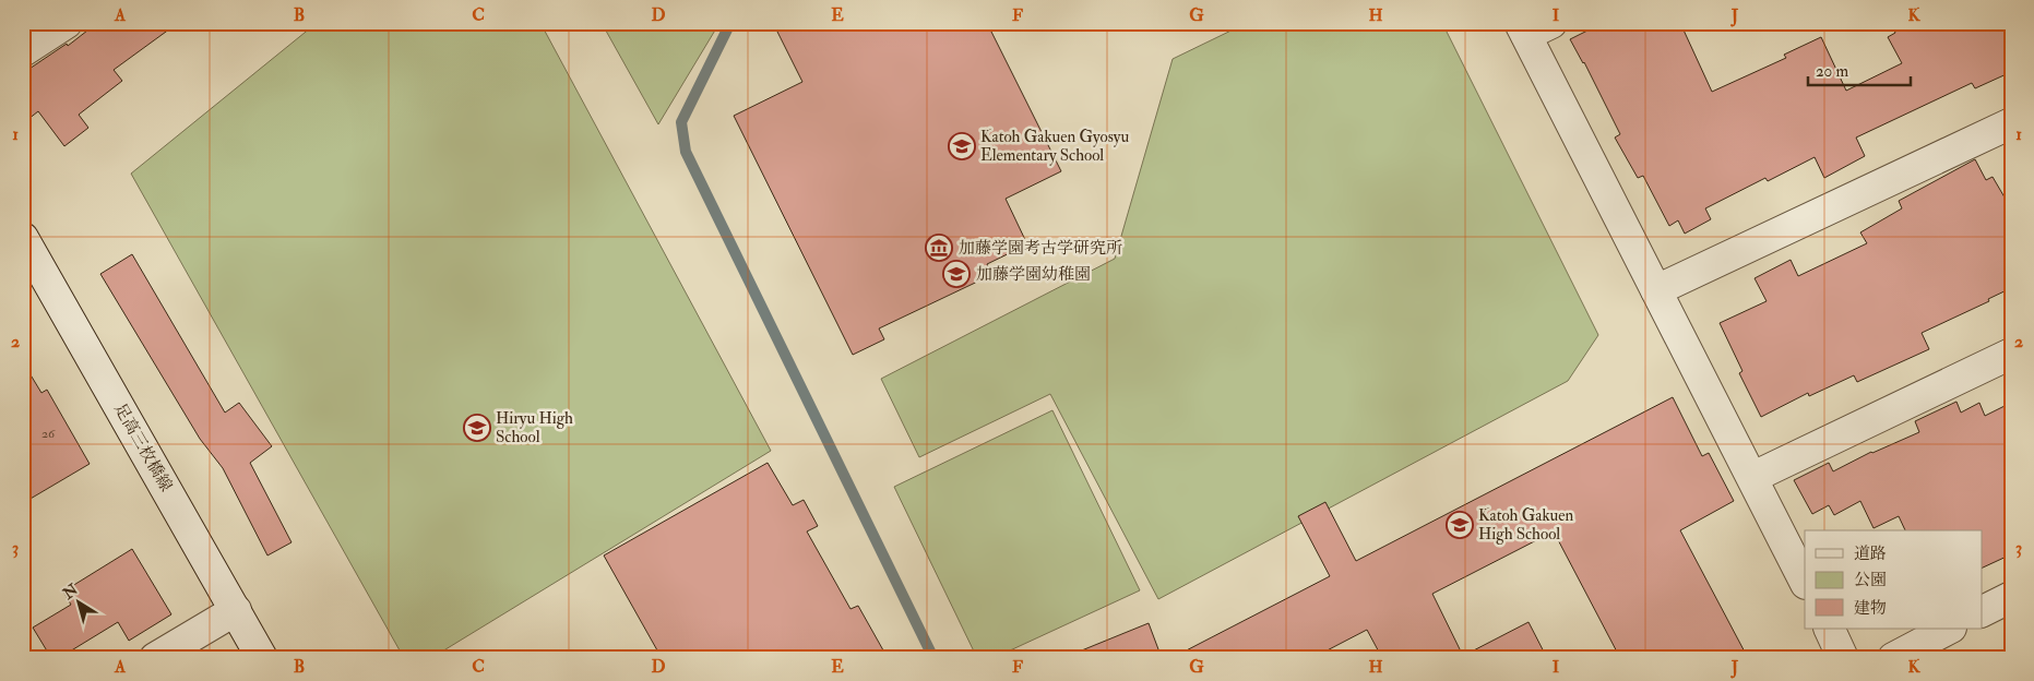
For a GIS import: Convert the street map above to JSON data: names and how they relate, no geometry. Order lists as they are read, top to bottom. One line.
{"streets":{"street":["足高三枚橋線"]},"places":{"school or university":["Katoh Gakuen Gyosyu Elementary School","加藤学園幼稚園","Hiryu High School","Katoh Gakuen High School"],"museum":["加藤学園考古学研究所"]},"house_numbers":["26"],"legend":["道路","公園","建物"],"scale_bar":"20 m","north":"top left","grid":{"columns":["A","B","C","D","E","F","G","H","I","J","K"],"rows":["1","2","3"]}}
